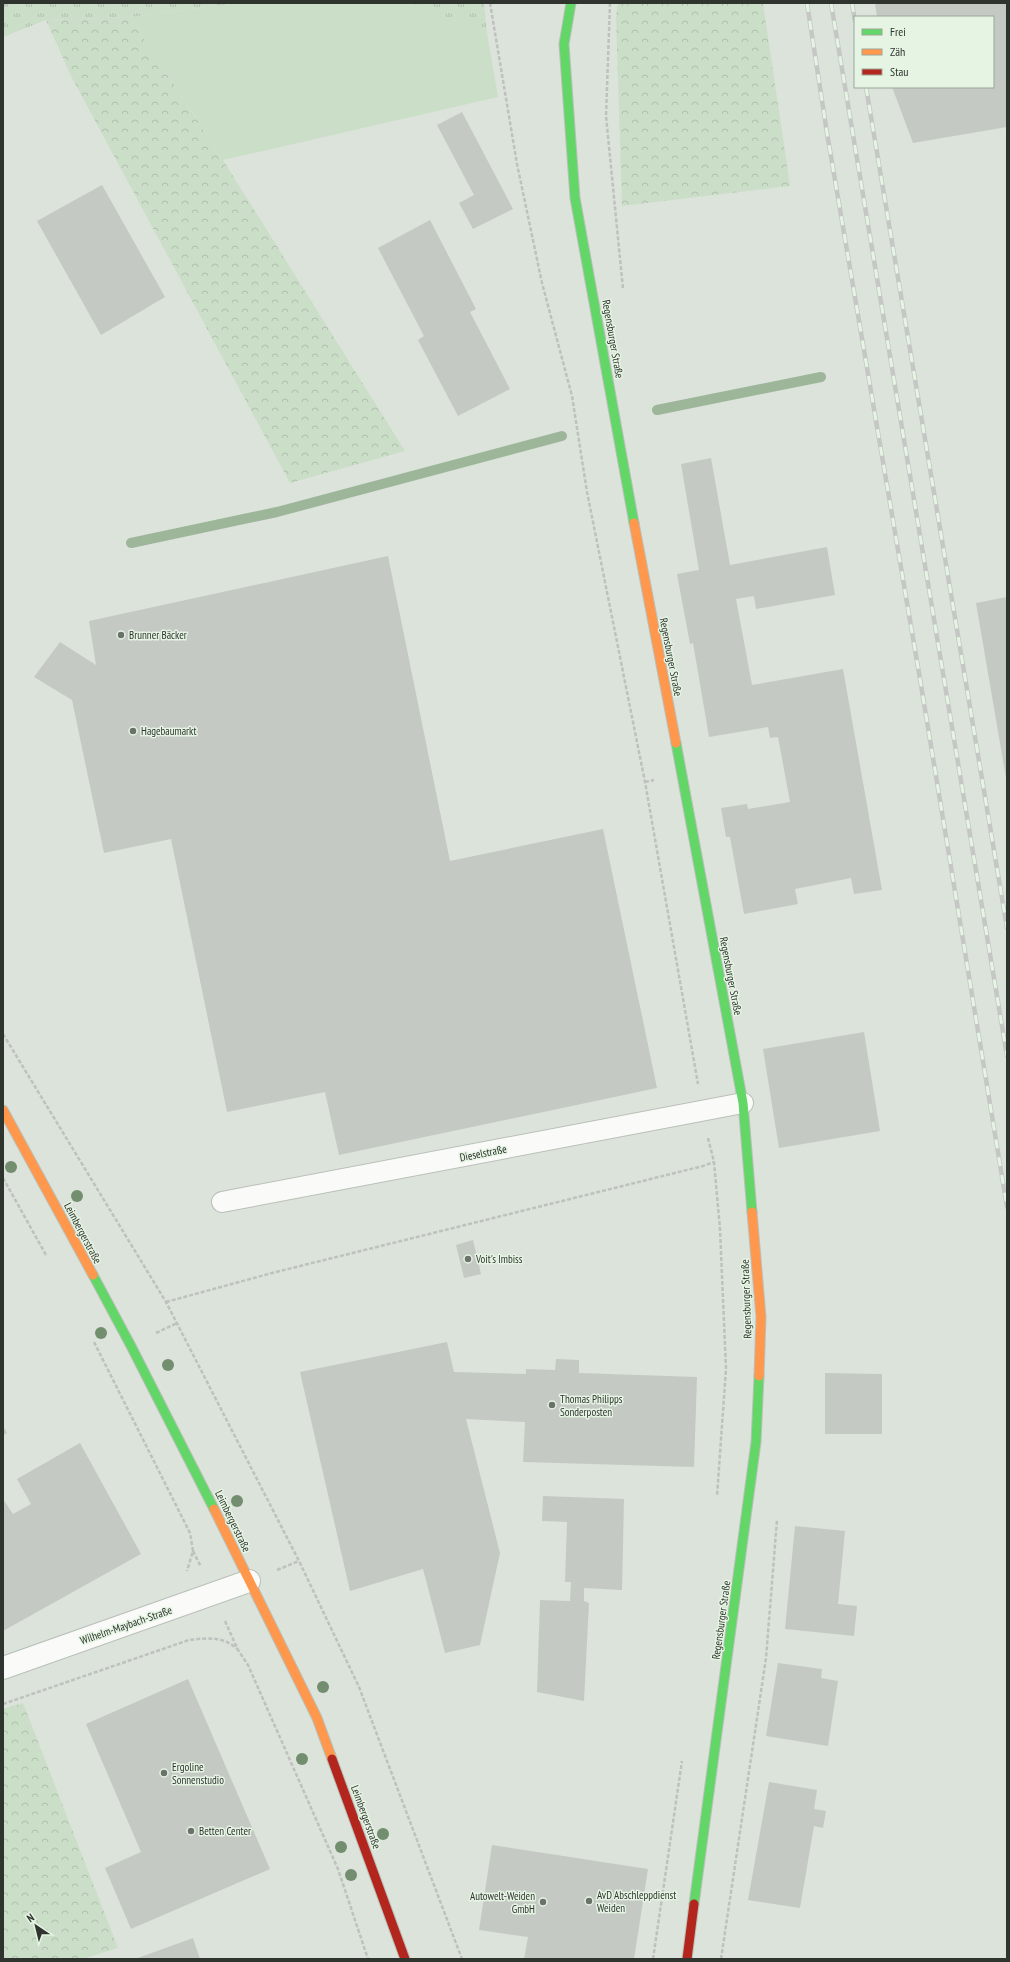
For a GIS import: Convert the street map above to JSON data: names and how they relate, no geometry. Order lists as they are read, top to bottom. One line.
{"streets":{"main road":["Regensburger Straße","Leimbergerstraße"],"street":["Wilhelm-Maybach-Straße"],"lane":["Dieselstraße"]},"crossings":[["Regensburger Straße","Dieselstraße"],["Leimbergerstraße","Wilhelm-Maybach-Straße"]],"places":["Brunner Bäcker","Hagebaumarkt","Voit's Imbiss","Thomas Philipps Sonderposten","Ergoline Sonnenstudio","Betten Center","AvD Abschleppdienst Weiden","Autowelt-Weiden GmbH"],"legend":["Frei","Zäh","Stau"],"north":"top left"}
